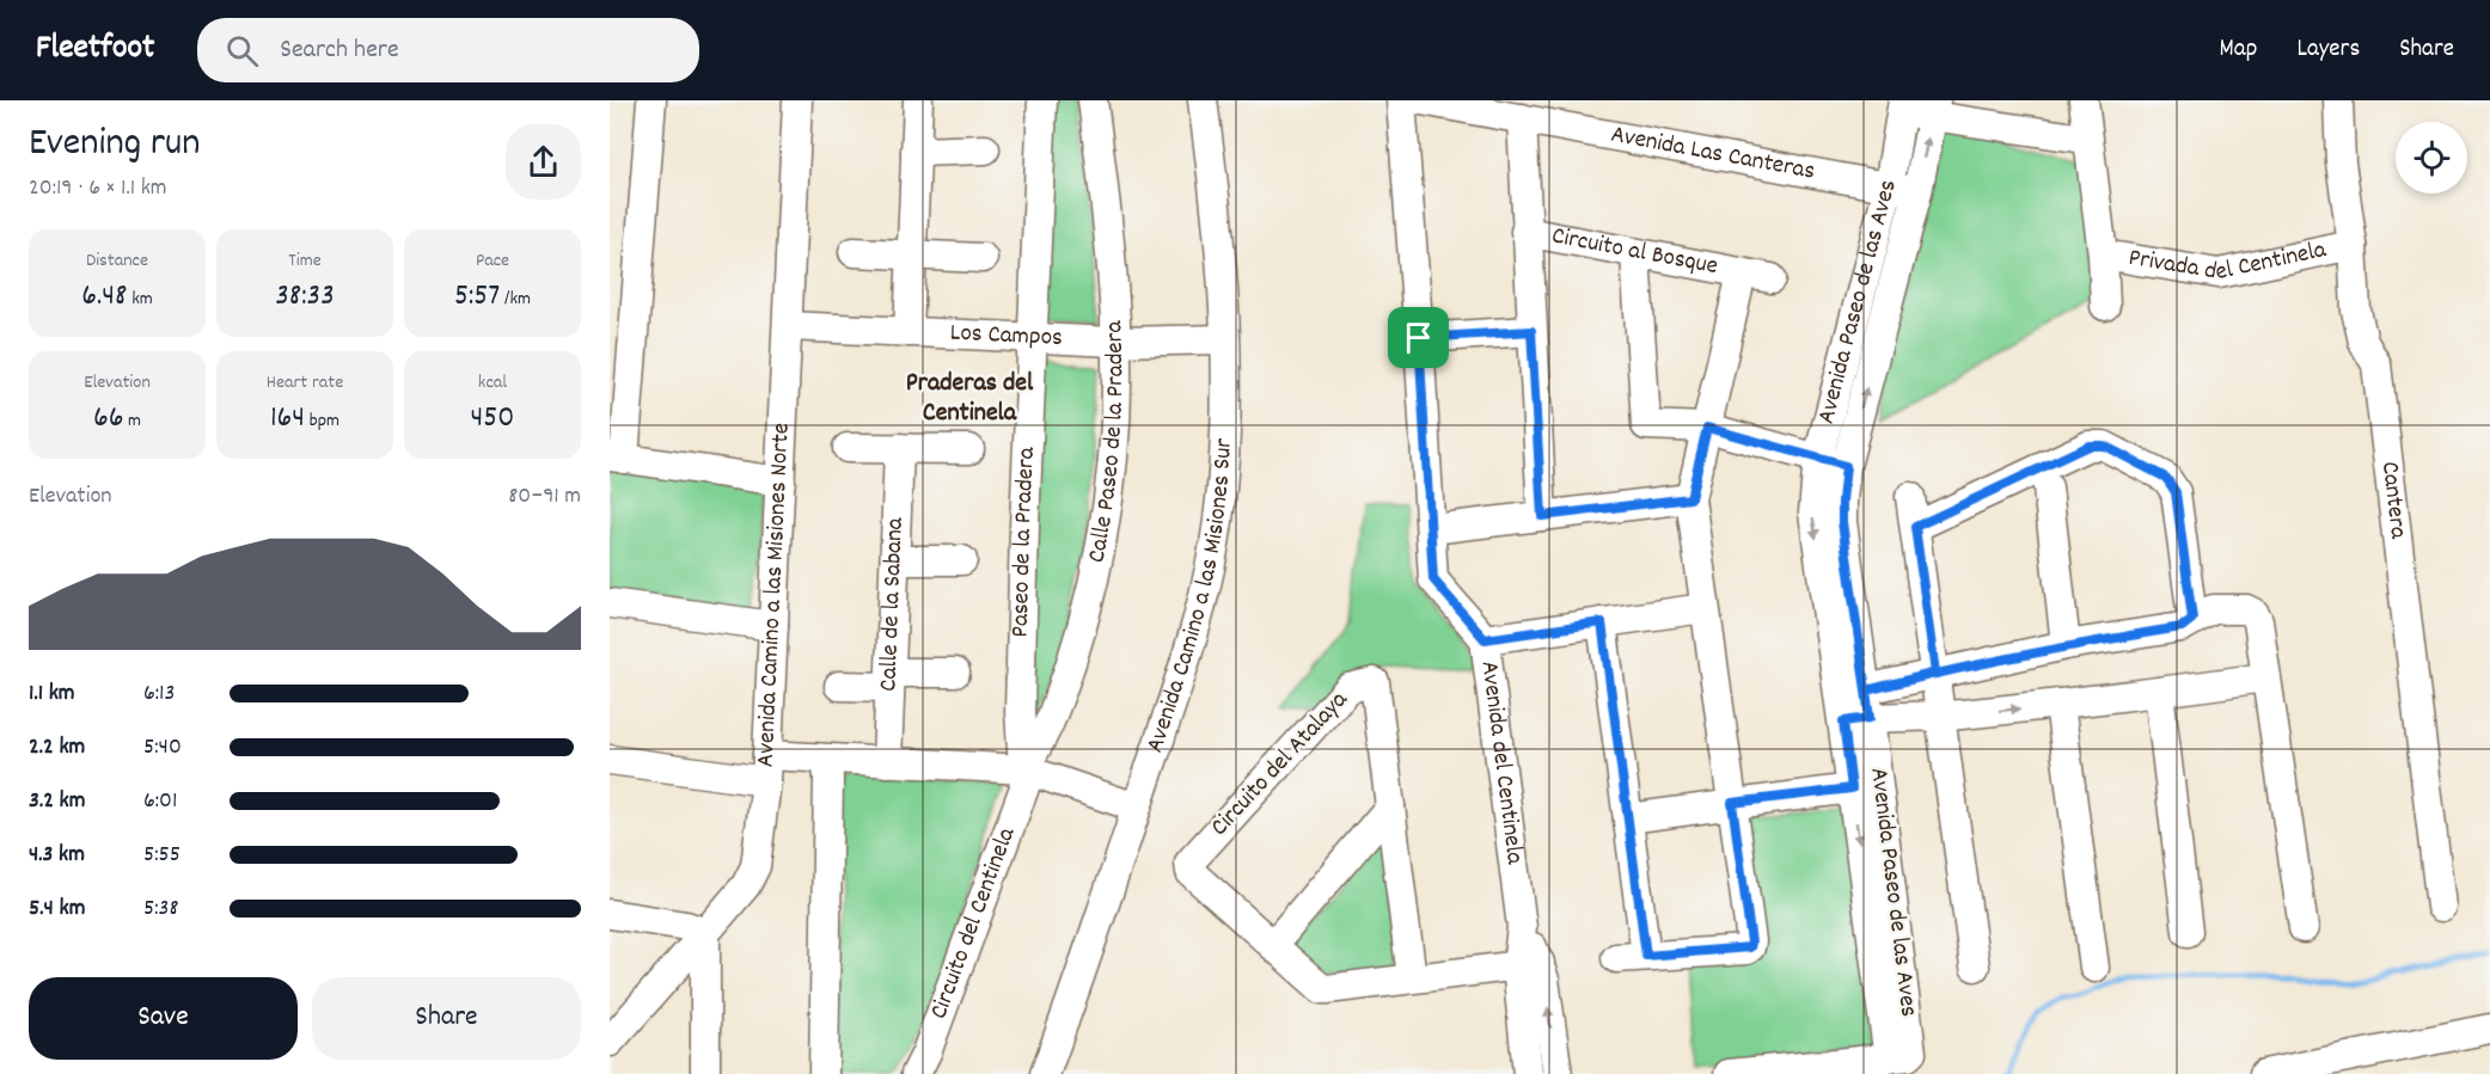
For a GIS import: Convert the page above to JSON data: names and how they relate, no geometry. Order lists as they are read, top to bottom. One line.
{"streets":{"street":["Avenida Las Canteras","Privada del Centinela","Circuito al Bosque","Avenida Paseo de las Aves","Los Campos","Calle Paseo de la Pradera","Cantera","Paseo de la Pradera","Avenida Camino a las Misiones Sur","Avenida Camino a las Misiones Norte","Calle de la Sabana","Avenida del Centinela","Circuito del Atalaya","Circuito del Centinela"]},"crossings":[["Avenida Las Canteras","Circuito al Bosque"],["Avenida Las Canteras","Avenida Paseo de las Aves"],["Privada del Centinela","Cantera"],["Los Campos","Calle Paseo de la Pradera"],["Los Campos","Paseo de la Pradera"],["Los Campos","Avenida Camino a las Misiones Sur"],["Los Campos","Avenida Camino a las Misiones Norte"],["Calle Paseo de la Pradera","Paseo de la Pradera"],["Calle Paseo de la Pradera","Circuito del Centinela"],["Paseo de la Pradera","Circuito del Centinela"],["Avenida del Centinela","Circuito del Atalaya"]],"districts":["Praderas del Centinela"],"page":{"header":"Fleetfoot","search":"Search here","nav":["Map","Layers","Share"],"heading":["Evening run","20:19 · 6 × 1.1 km"],"stats":[["Distance","6.48 km"],["Time","38:33"],["Pace","5:57 /km"],["Elevation","66 m"],["Heart rate","164 bpm"],["kcal","450"]],"chart":["Elevation","80–91 m"],"list":[{"name":"1.1 km","note":"6:13"},{"name":"2.2 km","note":"5:40"},{"name":"3.2 km","note":"6:01"},{"name":"4.3 km","note":"5:55"},{"name":"5.4 km","note":"5:38"}],"buttons":["Save","Share"]}}
